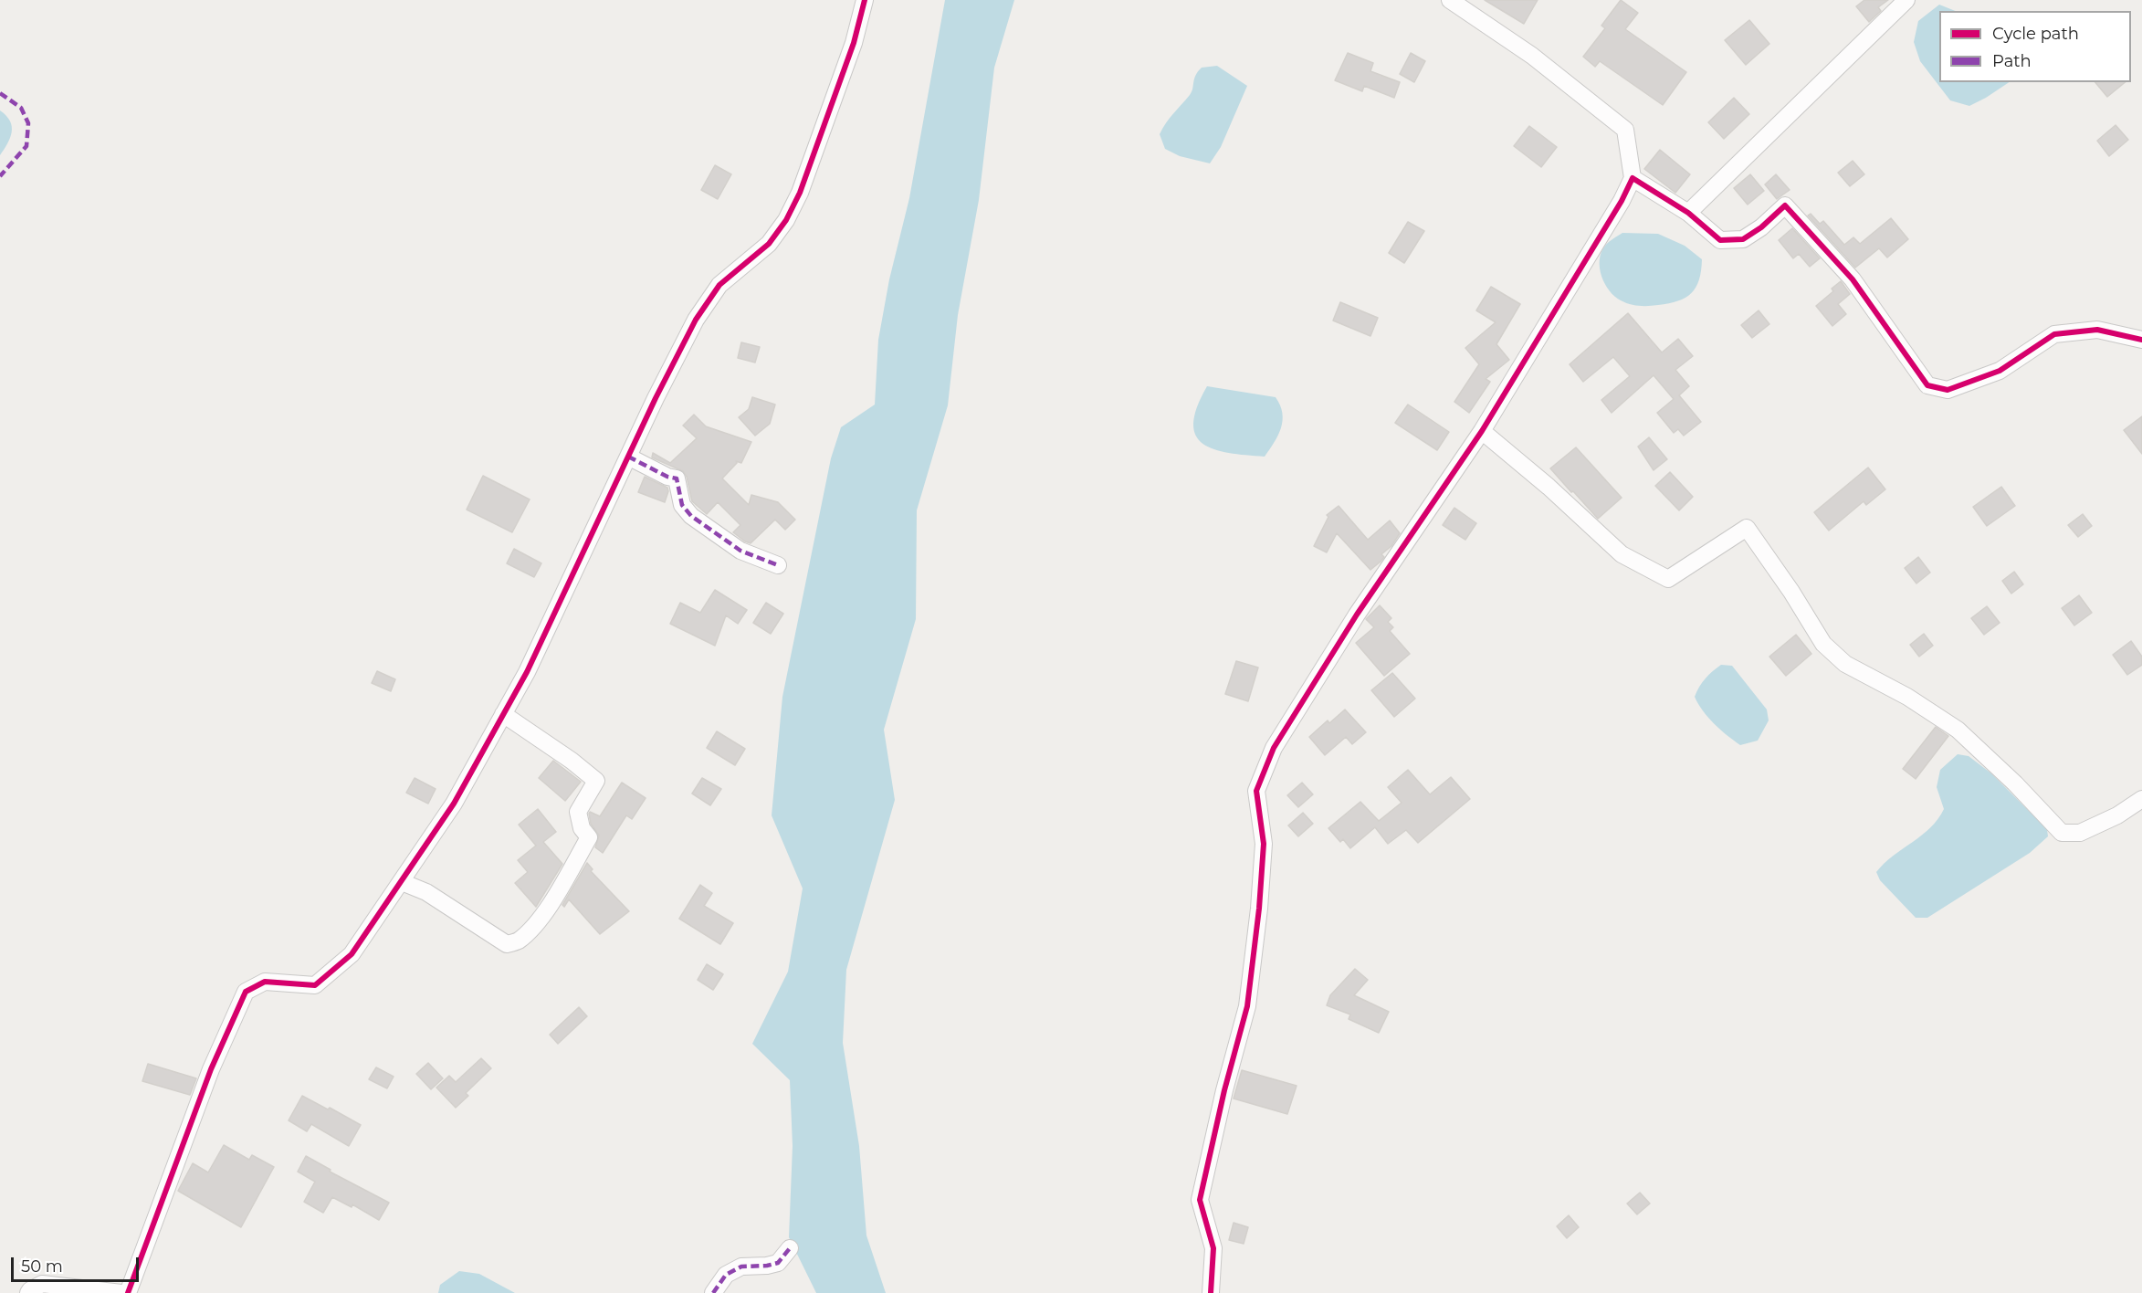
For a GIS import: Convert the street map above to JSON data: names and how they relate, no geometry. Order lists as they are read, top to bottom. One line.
{"legend":["Cycle path","Path"],"scale_bar":"50 m"}
